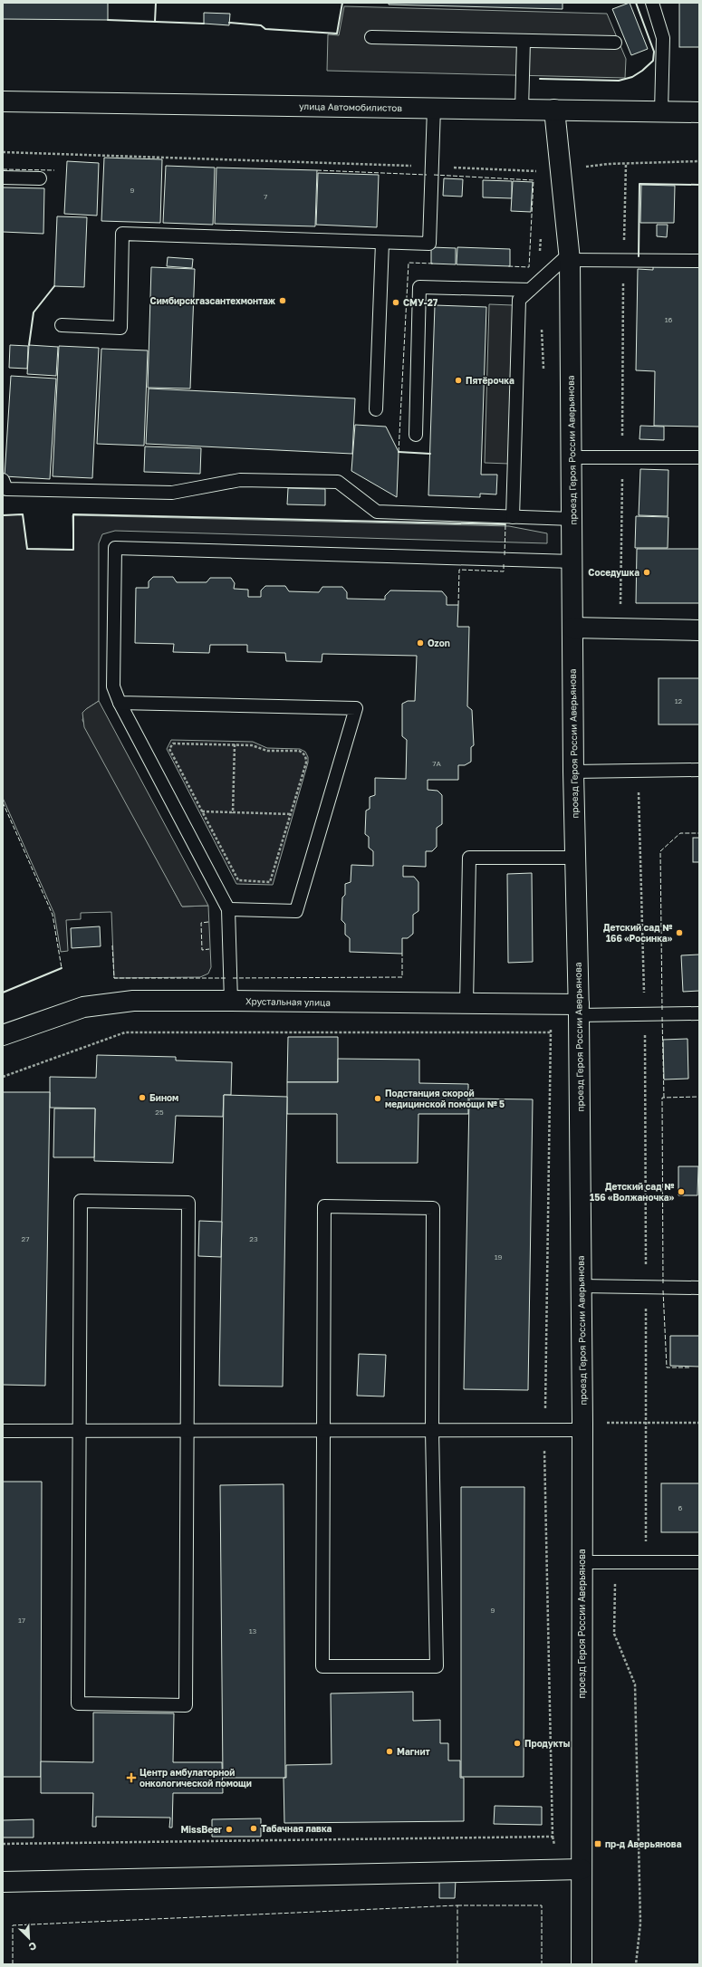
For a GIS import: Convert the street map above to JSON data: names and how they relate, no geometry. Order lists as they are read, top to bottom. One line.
{"streets":{"street":["улица Автомобилистов","проезд Героя России Аверьянова","Хрустальная улица"]},"crossings":[["улица Автомобилистов","проезд Героя России Аверьянова"],["проезд Героя России Аверьянова","Хрустальная улица"]],"places":{"other":["Симбирскгазсантехмонтаж","СМУ-27","Пятёрочка","Соседушка","Ozon","Детский сад № 166 «Росинка»","Бином","Подстанция скорой медицинской помощи № 5","Детский сад № 156 «Волжаночка»","Продукты","Магнит","Табачная лавка","MissBeer"],"health":["Центр амбулаторной онкологической помощи"],"transit":["пр-д Аверьянова"]},"house_numbers":["9","7","16","12","7А","25","27","23","19","6","9","17","13"],"north":"bottom right"}
